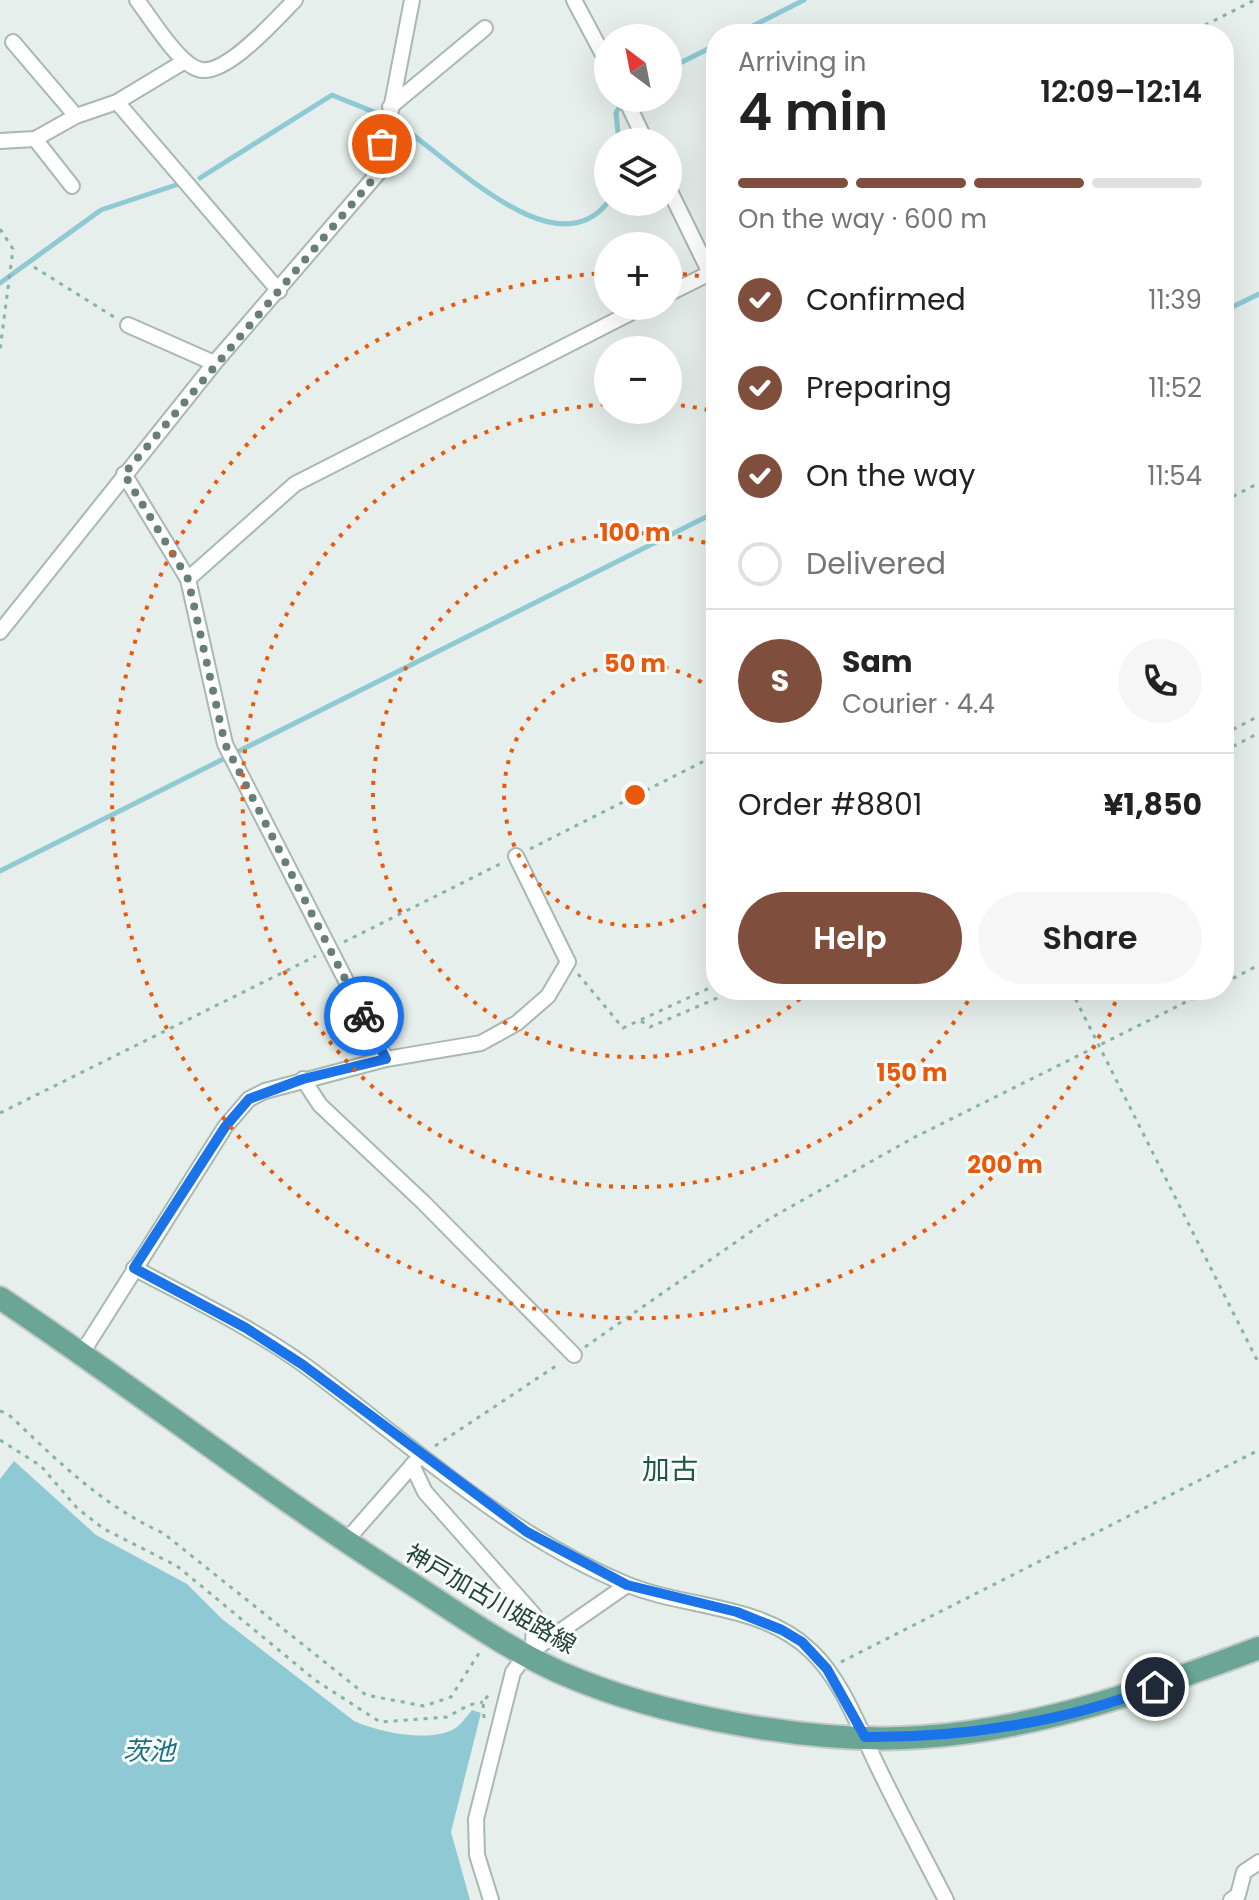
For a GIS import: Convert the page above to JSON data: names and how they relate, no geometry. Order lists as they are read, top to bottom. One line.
{"streets":{"main road":["神戸加古川姫路線"]},"districts":["加古"],"water":["茨池"],"north":"top left","page":{"map_buttons":["+","−"],"heading":["4 min","Arriving in","12:09–12:14"],"panel":["Sam","Courier · 4.4","Order #8801","¥1,850"],"bar":"On the way · 600 m","list":[["Confirmed","11:39"],["Preparing","11:52"],["On the way","11:54"],"Delivered"],"round":"S","buttons":["Help","Share"]},"rings":["100 m","50 m","150 m","200 m"]}
